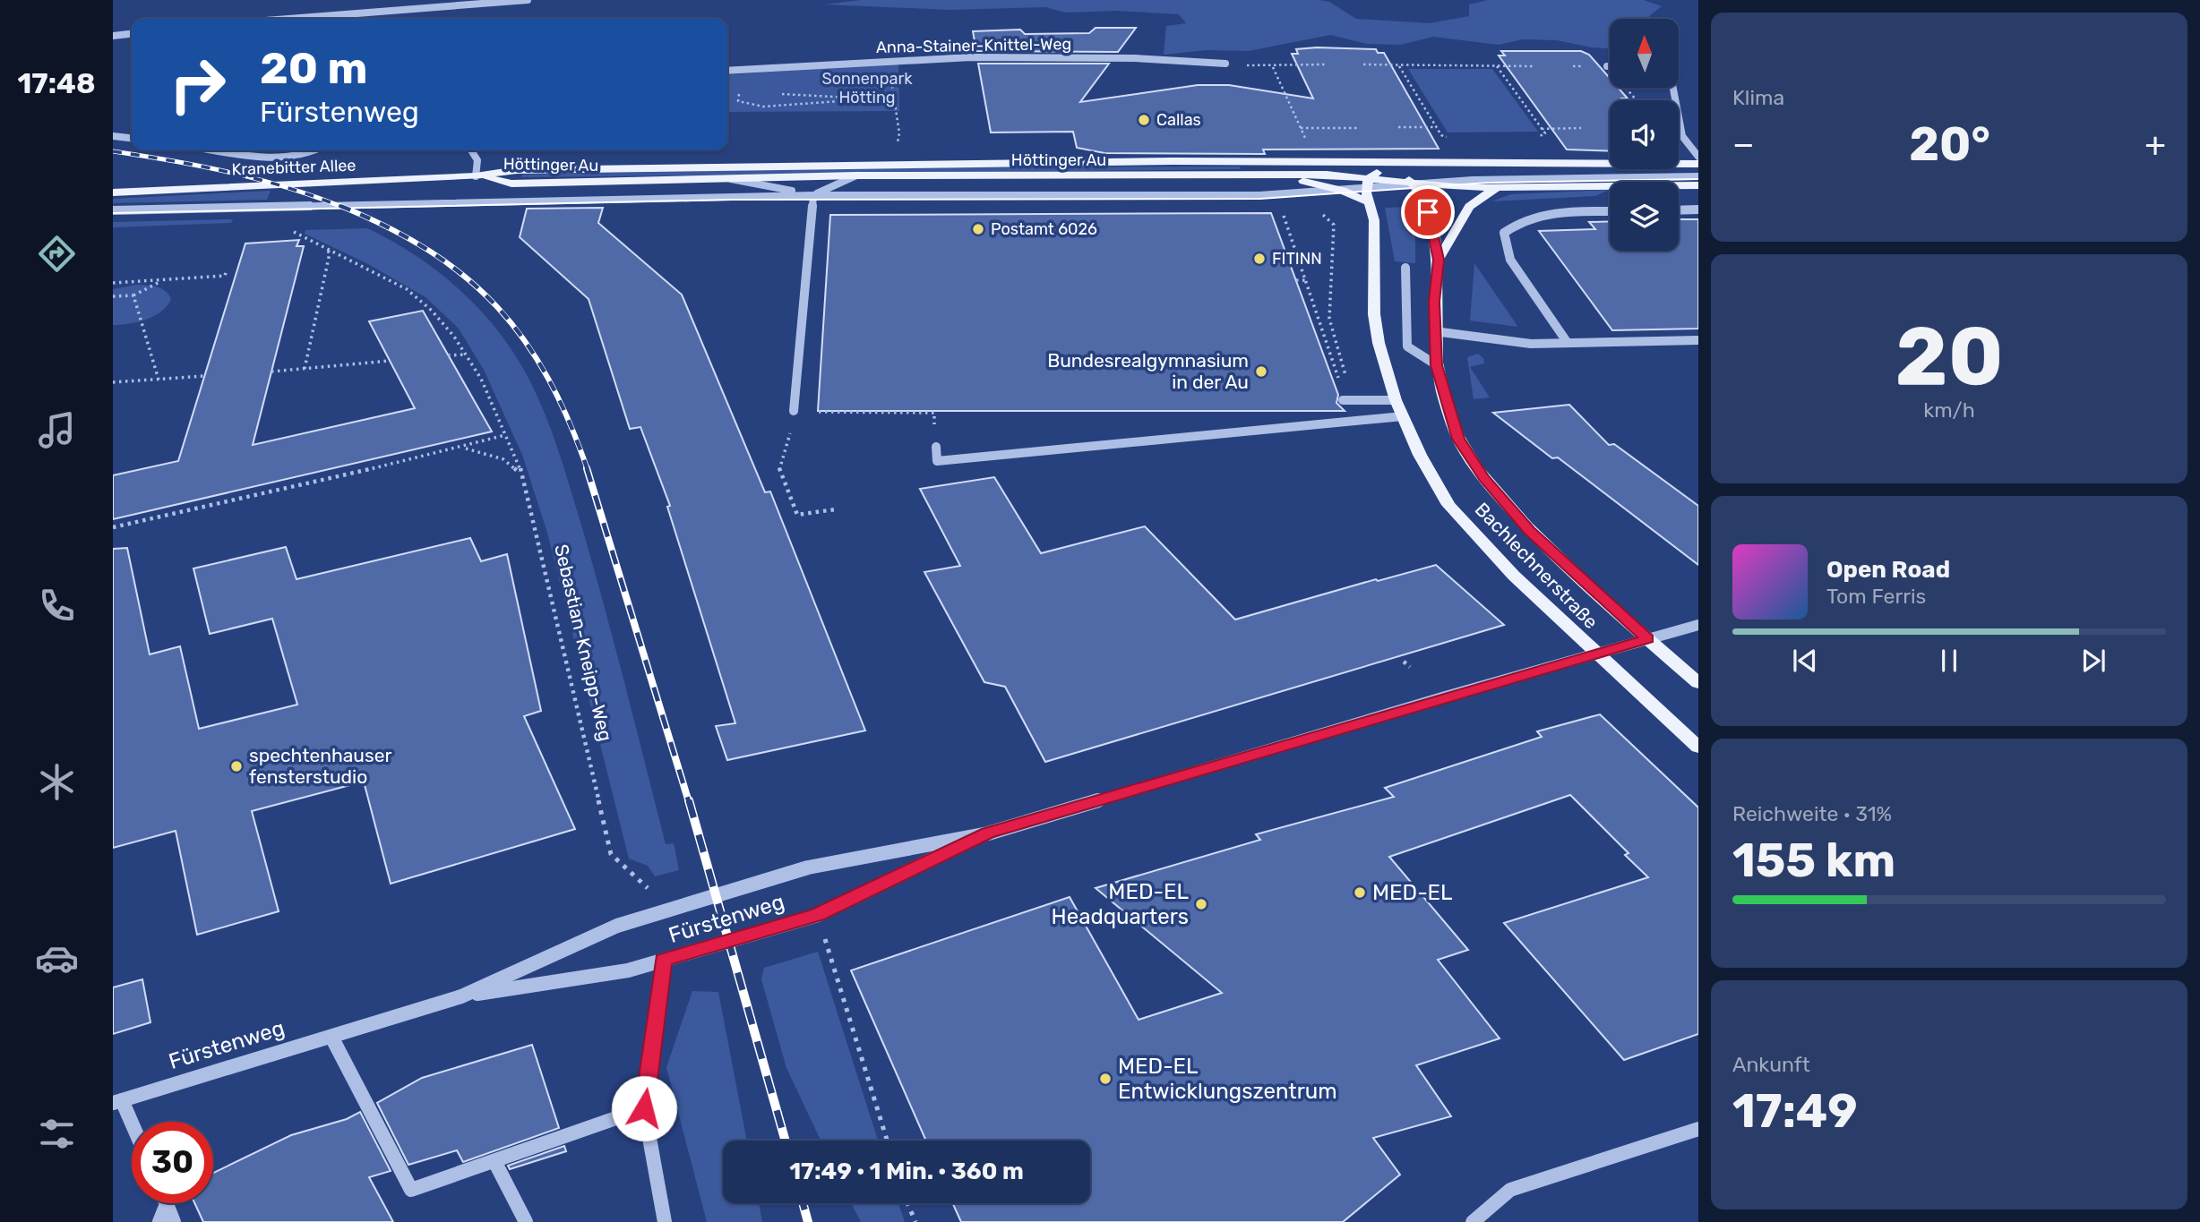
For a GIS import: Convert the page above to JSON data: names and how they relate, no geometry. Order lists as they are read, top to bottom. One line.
{"streets":{"main road":["Höttinger Au","Kranebitter Allee","Bachlechnerstraße"],"street":["Anna-Stainer-Knittel-Weg","Fürstenweg"],"path":["Sebastian-Kneipp-Weg"]},"crossings":[["Höttinger Au","Kranebitter Allee"],["Höttinger Au","Bachlechnerstraße"],["Bachlechnerstraße","Fürstenweg"],["Sebastian-Kneipp-Weg","Fürstenweg"]],"parks":["Sonnenpark Hötting"],"places":["Callas","Postamt 6026","FITINN","Bundesrealgymnasium in der Au","spechtenhauser fensterstudio","MED-EL","MED-EL Headquarters","MED-EL Entwicklungszentrum"],"north":"top","page":{"tabs":"17:48","tile":["Klima",["20","km/h"],["Reichweite · 31%","155 km"],["Ankunft","17:49"]],"turn":["20 m","Fürstenweg"],"heat":["−","20°","+"],"song":["Open Road","Tom Ferris"],"limit":"30","trip":"17:49 · 1 Min. · 360 m"}}
